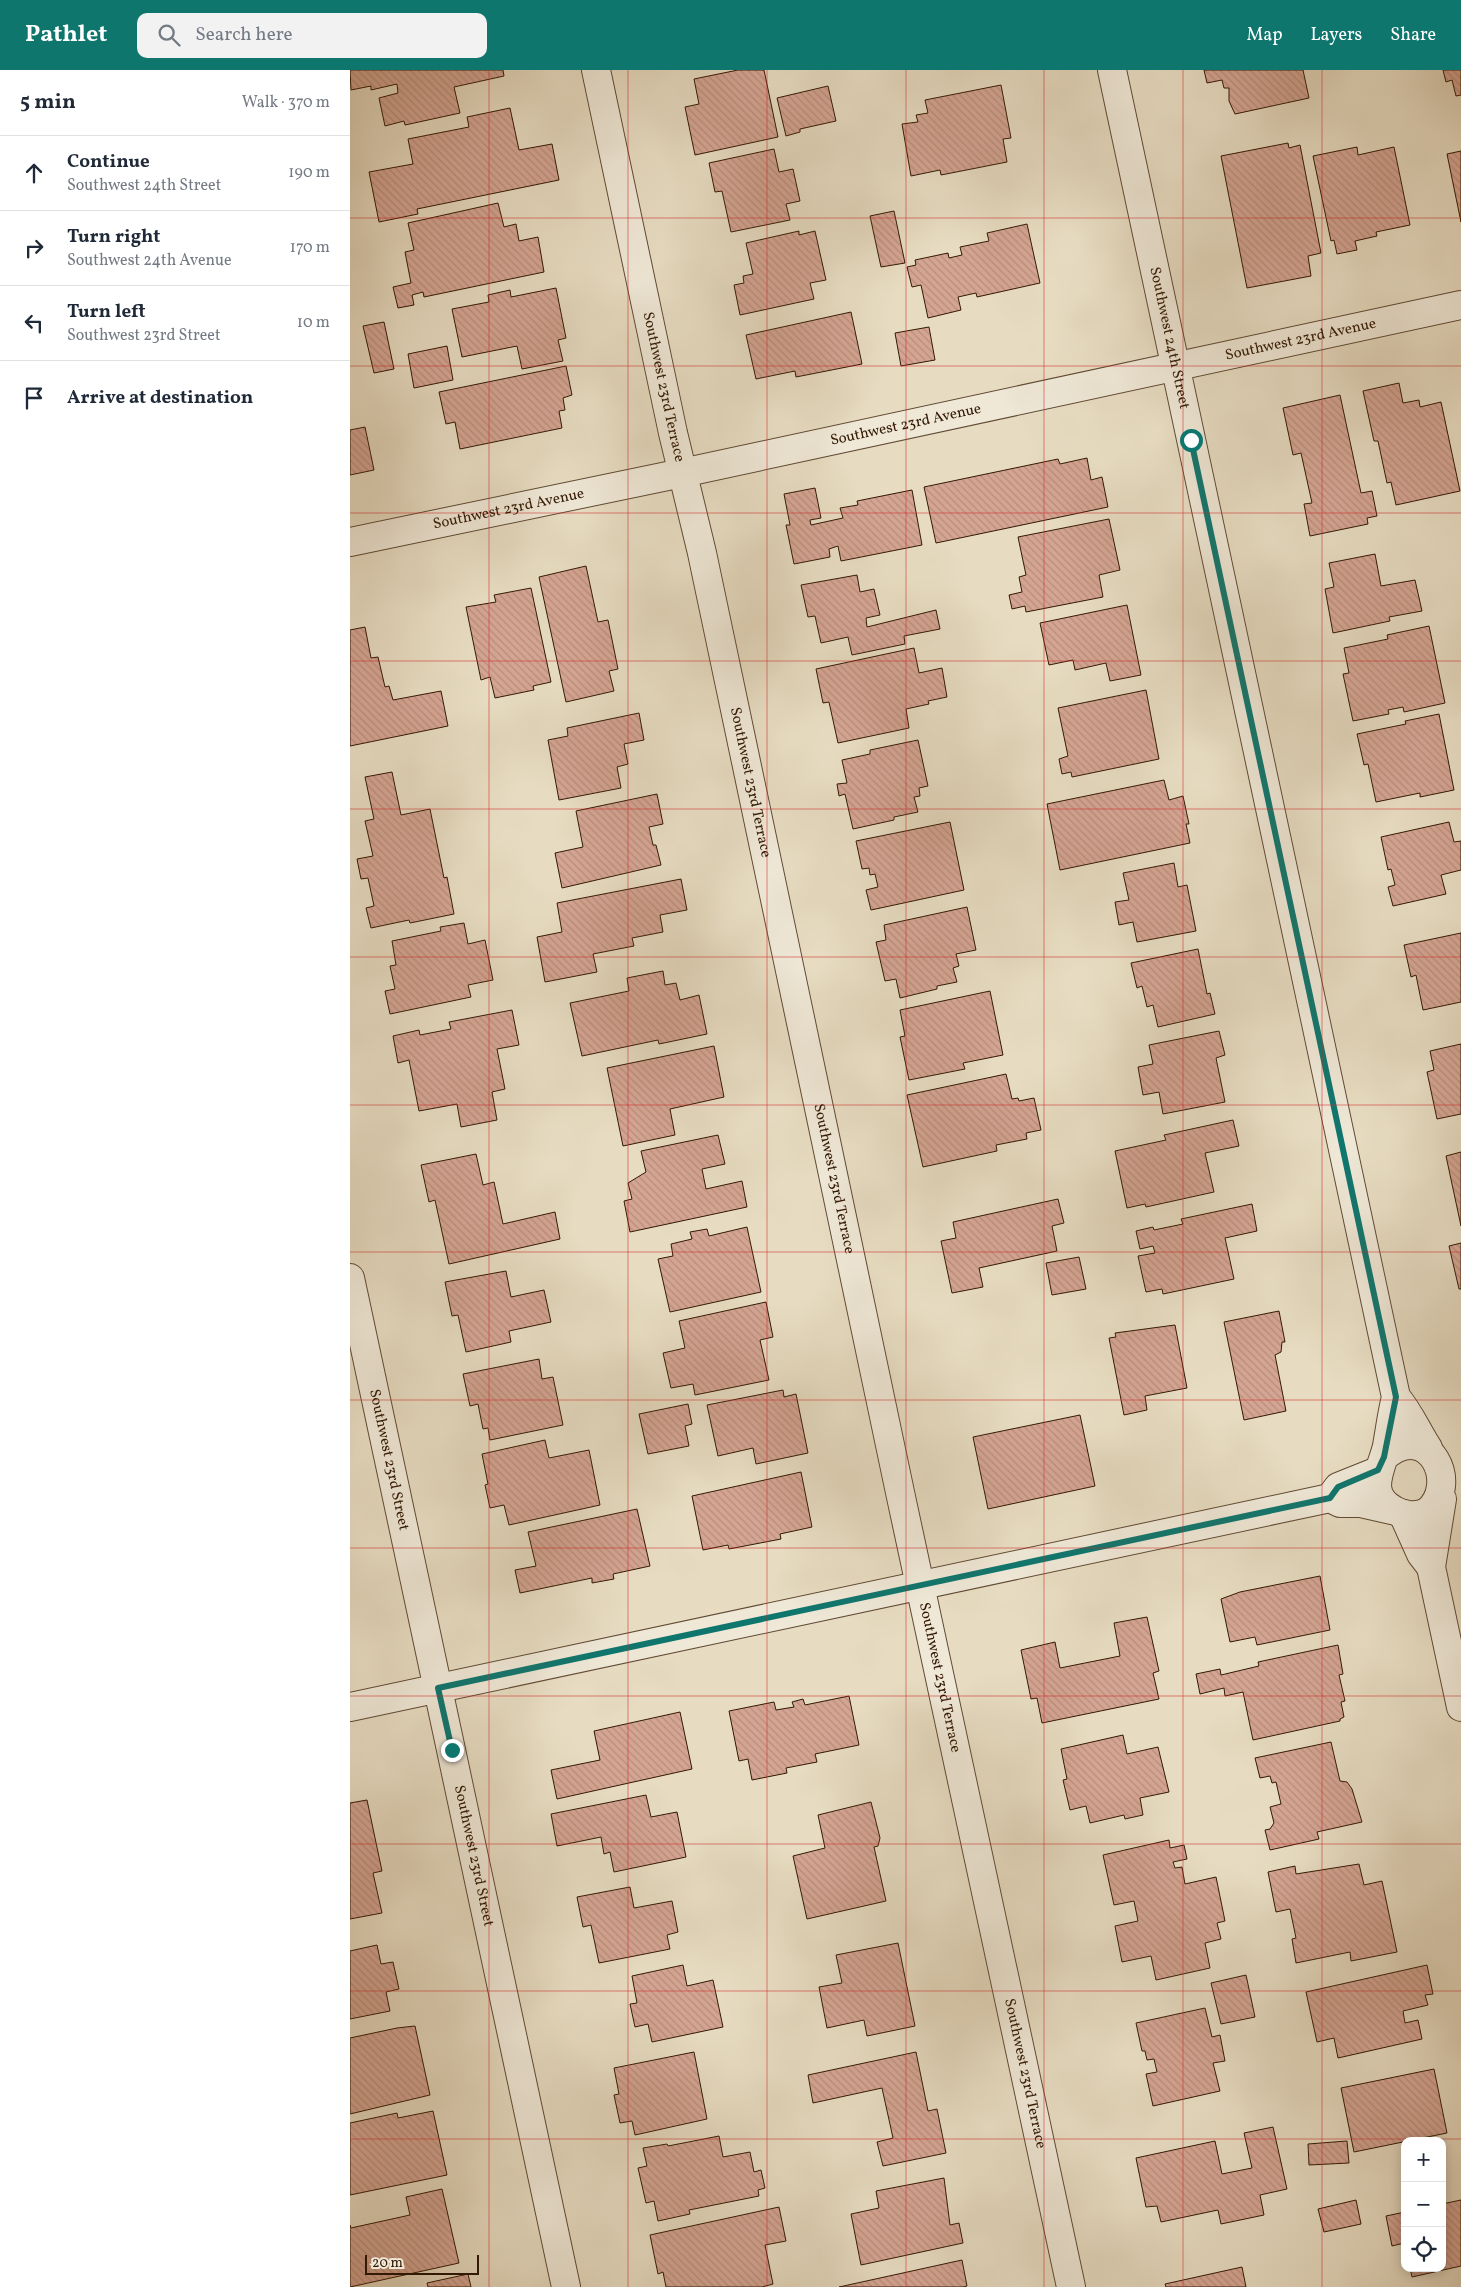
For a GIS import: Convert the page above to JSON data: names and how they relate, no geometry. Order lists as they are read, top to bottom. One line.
{"streets":{"street":["Southwest 24th Street","Southwest 23rd Avenue","Southwest 23rd Terrace","Southwest 23rd Street"]},"crossings":[["Southwest 24th Street","Southwest 23rd Avenue"],["Southwest 23rd Avenue","Southwest 23rd Terrace"]],"scale_bar":"20 m","page":{"header":"Pathlet","search":"Search here","nav":["Map","Layers","Share"],"heading":["5 min","Walk · 370 m"],"list":[["Continue","Southwest 24th Street","190 m"],["Turn right","Southwest 24th Avenue","170 m"],["Turn left","Southwest 23rd Street","10 m"],"Arrive at destination"],"map_buttons":["+","−"],"scale":"20 m"}}
